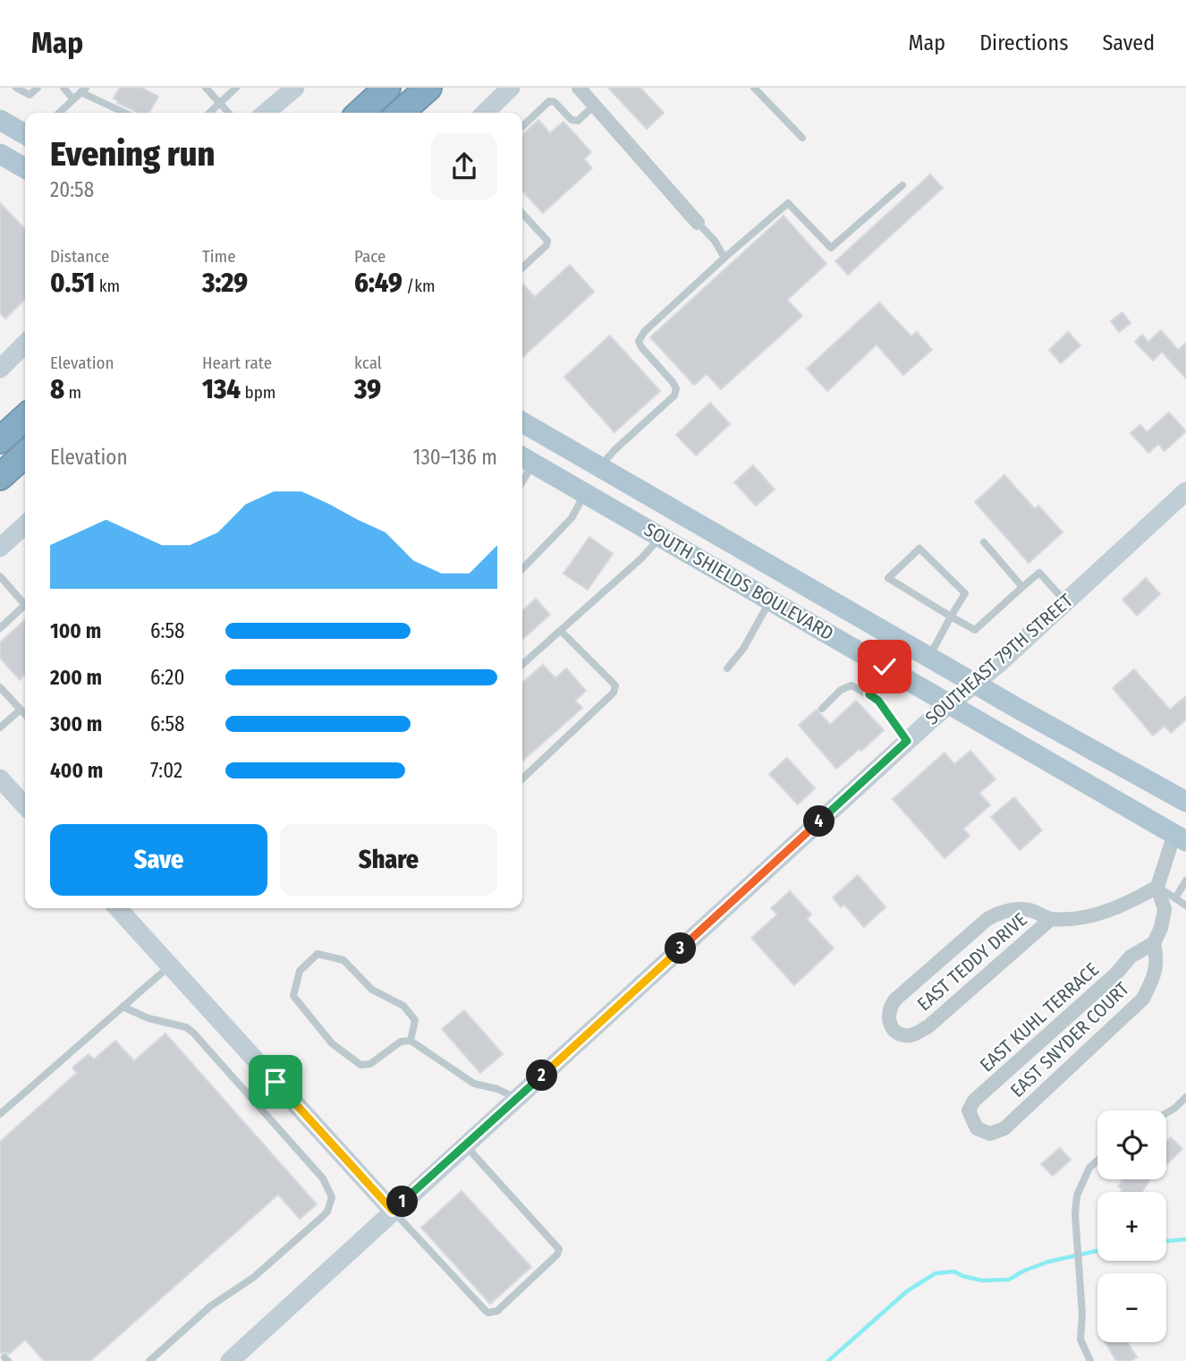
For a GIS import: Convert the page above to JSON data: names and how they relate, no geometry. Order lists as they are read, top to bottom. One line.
{"streets":{"main road":["SOUTH SHIELDS BOULEVARD"],"street":["SOUTHEAST 79TH STREET","EAST TEDDY DRIVE","EAST KUHL TERRACE","EAST SNYDER COURT"]},"crossings":[["SOUTH SHIELDS BOULEVARD","SOUTHEAST 79TH STREET"],["EAST KUHL TERRACE","EAST SNYDER COURT"]],"page":{"header":"Map","nav":["Map","Directions","Saved"],"heading":["Evening run","20:58"],"stats":[["Distance","0.51 km"],["Time","3:29"],["Pace","6:49 /km"],["Elevation","8 m"],["Heart rate","134 bpm"],["kcal","39"]],"chart":["Elevation","130–136 m"],"list":[{"name":"100 m","note":"6:58"},{"name":"200 m","note":"6:20"},{"name":"300 m","note":"6:58"},{"name":"400 m","note":"7:02"}],"pins":["4","3","2","1"],"buttons":["Save","Share"],"map_buttons":["+","−"]}}
